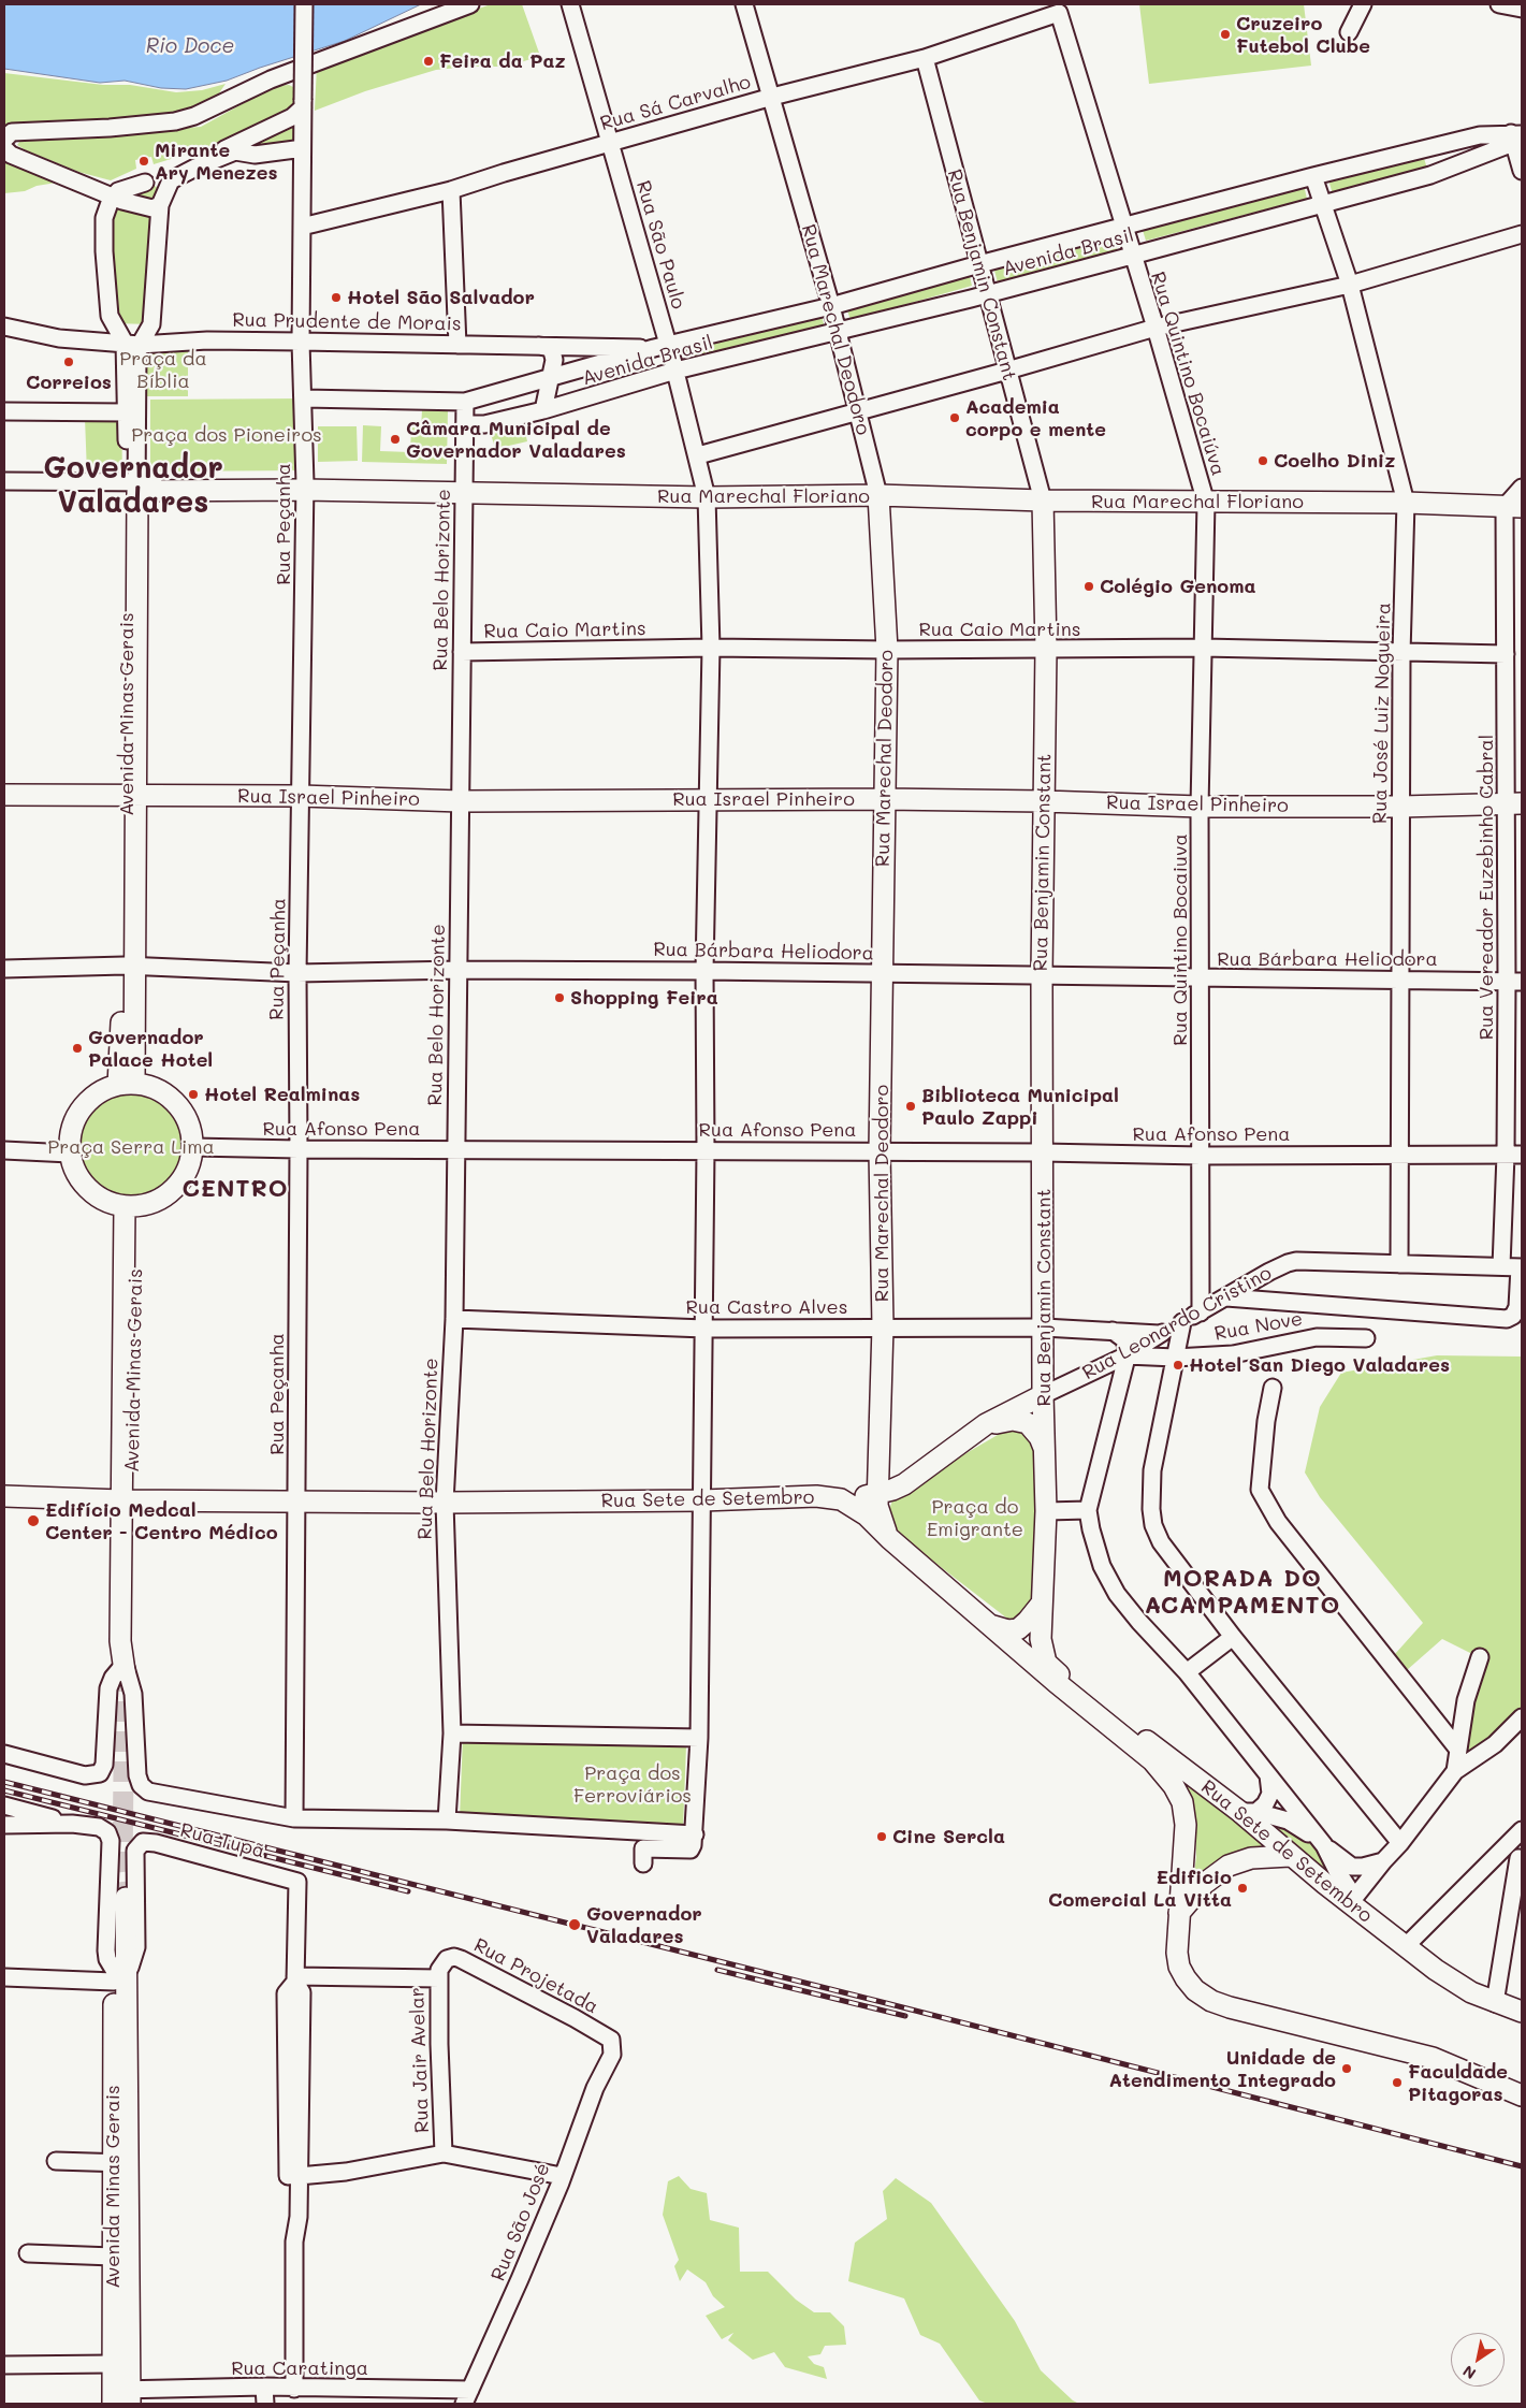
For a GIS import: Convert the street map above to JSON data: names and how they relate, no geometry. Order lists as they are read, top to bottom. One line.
{"streets":{"main road":["Rua Benjamin Constant","Rua Marechal Deodoro","Rua Marechal Floriano","Avenida Minas Gerais","Rua Israel Pinheiro","Rua Leonardo Cristino","Rua Sete de Setembro"],"street":["Rua Sá Carvalho","Rua São Paulo","Avenida Brasil","Rua Prudente de Morais","Rua Quintino Bocaiúva","Rua Peçanha","Rua Belo Horizonte","Rua Caio Martins","Rua José Luiz Nogueira","Rua Vereador Euzebinho Cabral","Rua Quintino Bocaiuva","Rua Bárbara Heliodora","Rua Afonso Pena","Rua Castro Alves","Rua Nove","Rua Tupã","Rua Projetada","Rua Jair Avelar","Rua São José","Rua Caratinga"]},"crossings":[["Rua Sá Carvalho","Rua São Paulo"],["Rua Sá Carvalho","Rua Benjamin Constant"],["Rua Sá Carvalho","Rua Marechal Deodoro"],["Rua Sá Carvalho","Rua Quintino Bocaiúva"],["Rua Sá Carvalho","Rua Peçanha"],["Rua São Paulo","Avenida Brasil"],["Rua São Paulo","Rua Prudente de Morais"],["Rua São Paulo","Rua Marechal Floriano"],["Rua São Paulo","Rua Caio Martins"],["Rua São Paulo","Rua Israel Pinheiro"],["Rua São Paulo","Rua Bárbara Heliodora"],["Rua São Paulo","Rua Afonso Pena"],["Rua São Paulo","Rua Castro Alves"],["Rua São Paulo","Rua Sete de Setembro"],["Avenida Brasil","Rua Benjamin Constant"],["Avenida Brasil","Rua Marechal Deodoro"],["Avenida Brasil","Rua Quintino Bocaiúva"],["Avenida Brasil","Rua Belo Horizonte"],["Avenida Brasil","Rua José Luiz Nogueira"],["Rua Benjamin Constant","Rua Marechal Floriano"],["Rua Benjamin Constant","Rua Caio Martins"],["Rua Benjamin Constant","Rua Israel Pinheiro"],["Rua Benjamin Constant","Rua Bárbara Heliodora"],["Rua Benjamin Constant","Rua Afonso Pena"],["Rua Benjamin Constant","Rua Castro Alves"],["Rua Benjamin Constant","Rua Leonardo Cristino"],["Rua Benjamin Constant","Rua Sete de Setembro"],["Rua Prudente de Morais","Rua Peçanha"],["Rua Prudente de Morais","Avenida Minas Gerais"],["Rua Marechal Deodoro","Rua Marechal Floriano"],["Rua Marechal Deodoro","Rua Caio Martins"],["Rua Marechal Deodoro","Rua Israel Pinheiro"],["Rua Marechal Deodoro","Rua Bárbara Heliodora"],["Rua Marechal Deodoro","Rua Afonso Pena"],["Rua Marechal Deodoro","Rua Castro Alves"],["Rua Marechal Deodoro","Rua Leonardo Cristino"],["Rua Quintino Bocaiúva","Rua Marechal Floriano"],["Rua Quintino Bocaiúva","Rua Quintino Bocaiuva"],["Rua Marechal Floriano","Rua Peçanha"],["Rua Marechal Floriano","Rua Belo Horizonte"],["Rua Marechal Floriano","Rua José Luiz Nogueira"],["Rua Marechal Floriano","Avenida Minas Gerais"],["Rua Marechal Floriano","Rua Vereador Euzebinho Cabral"],["Rua Marechal Floriano","Rua Quintino Bocaiuva"],["Rua Peçanha","Avenida Minas Gerais"],["Rua Peçanha","Rua Israel Pinheiro"],["Rua Peçanha","Rua Bárbara Heliodora"],["Rua Peçanha","Rua Afonso Pena"],["Rua Peçanha","Rua Sete de Setembro"],["Rua Belo Horizonte","Rua Caio Martins"],["Rua Belo Horizonte","Rua Israel Pinheiro"],["Rua Belo Horizonte","Rua Bárbara Heliodora"],["Rua Belo Horizonte","Rua Afonso Pena"],["Rua Belo Horizonte","Rua Castro Alves"],["Rua Belo Horizonte","Rua Sete de Setembro"],["Rua Caio Martins","Rua José Luiz Nogueira"],["Rua Caio Martins","Rua Vereador Euzebinho Cabral"],["Rua Caio Martins","Rua Quintino Bocaiuva"],["Rua José Luiz Nogueira","Rua Israel Pinheiro"],["Rua José Luiz Nogueira","Rua Bárbara Heliodora"],["Rua José Luiz Nogueira","Rua Afonso Pena"],["Rua José Luiz Nogueira","Rua Leonardo Cristino"],["Avenida Minas Gerais","Rua Israel Pinheiro"],["Avenida Minas Gerais","Rua Bárbara Heliodora"],["Avenida Minas Gerais","Rua Afonso Pena"],["Avenida Minas Gerais","Rua Sete de Setembro"],["Avenida Minas Gerais","Rua Tupã"],["Avenida Minas Gerais","Rua Caratinga"],["Rua Israel Pinheiro","Rua Vereador Euzebinho Cabral"],["Rua Israel Pinheiro","Rua Quintino Bocaiuva"],["Rua Vereador Euzebinho Cabral","Rua Bárbara Heliodora"],["Rua Vereador Euzebinho Cabral","Rua Afonso Pena"],["Rua Vereador Euzebinho Cabral","Rua Leonardo Cristino"],["Rua Quintino Bocaiuva","Rua Bárbara Heliodora"],["Rua Quintino Bocaiuva","Rua Afonso Pena"],["Rua Quintino Bocaiuva","Rua Leonardo Cristino"],["Rua Castro Alves","Rua Leonardo Cristino"],["Rua Leonardo Cristino","Rua Nove"],["Rua Tupã","Rua Jair Avelar"],["Rua Projetada","Rua Jair Avelar"],["Rua Projetada","Rua São José"],["Rua São José","Rua Caratinga"]],"districts":["Governador Valadares","CENTRO","MORADA DO ACAMPAMENTO"],"water":["Rio Doce"],"parks":["Praça da Bíblia","Praça dos Pioneiros","Praça Serra Lima","Praça do Emigrante","Praça dos Ferroviários"],"places":["Cruzeiro Futebol Clube","Feira da Paz","Mirante Ary Menezes","Hotel São Salvador","Correios","Academia corpo e mente","Câmara Municipal de Governador Valadares","Coelho Diniz","Colégio Genoma","Shopping Feira","Governador Palace Hotel","Hotel Realminas","Biblioteca Municipal Paulo Zappi","Hotel San Diego Valadares","Edifício Medcal Center - Centro Médico","Cine Sercla","Edificio Comercial La Vitta","Governador Valadares","Unidade de Atendimento Integrado","Faculdade Pitagoras"],"north":"bottom left"}
